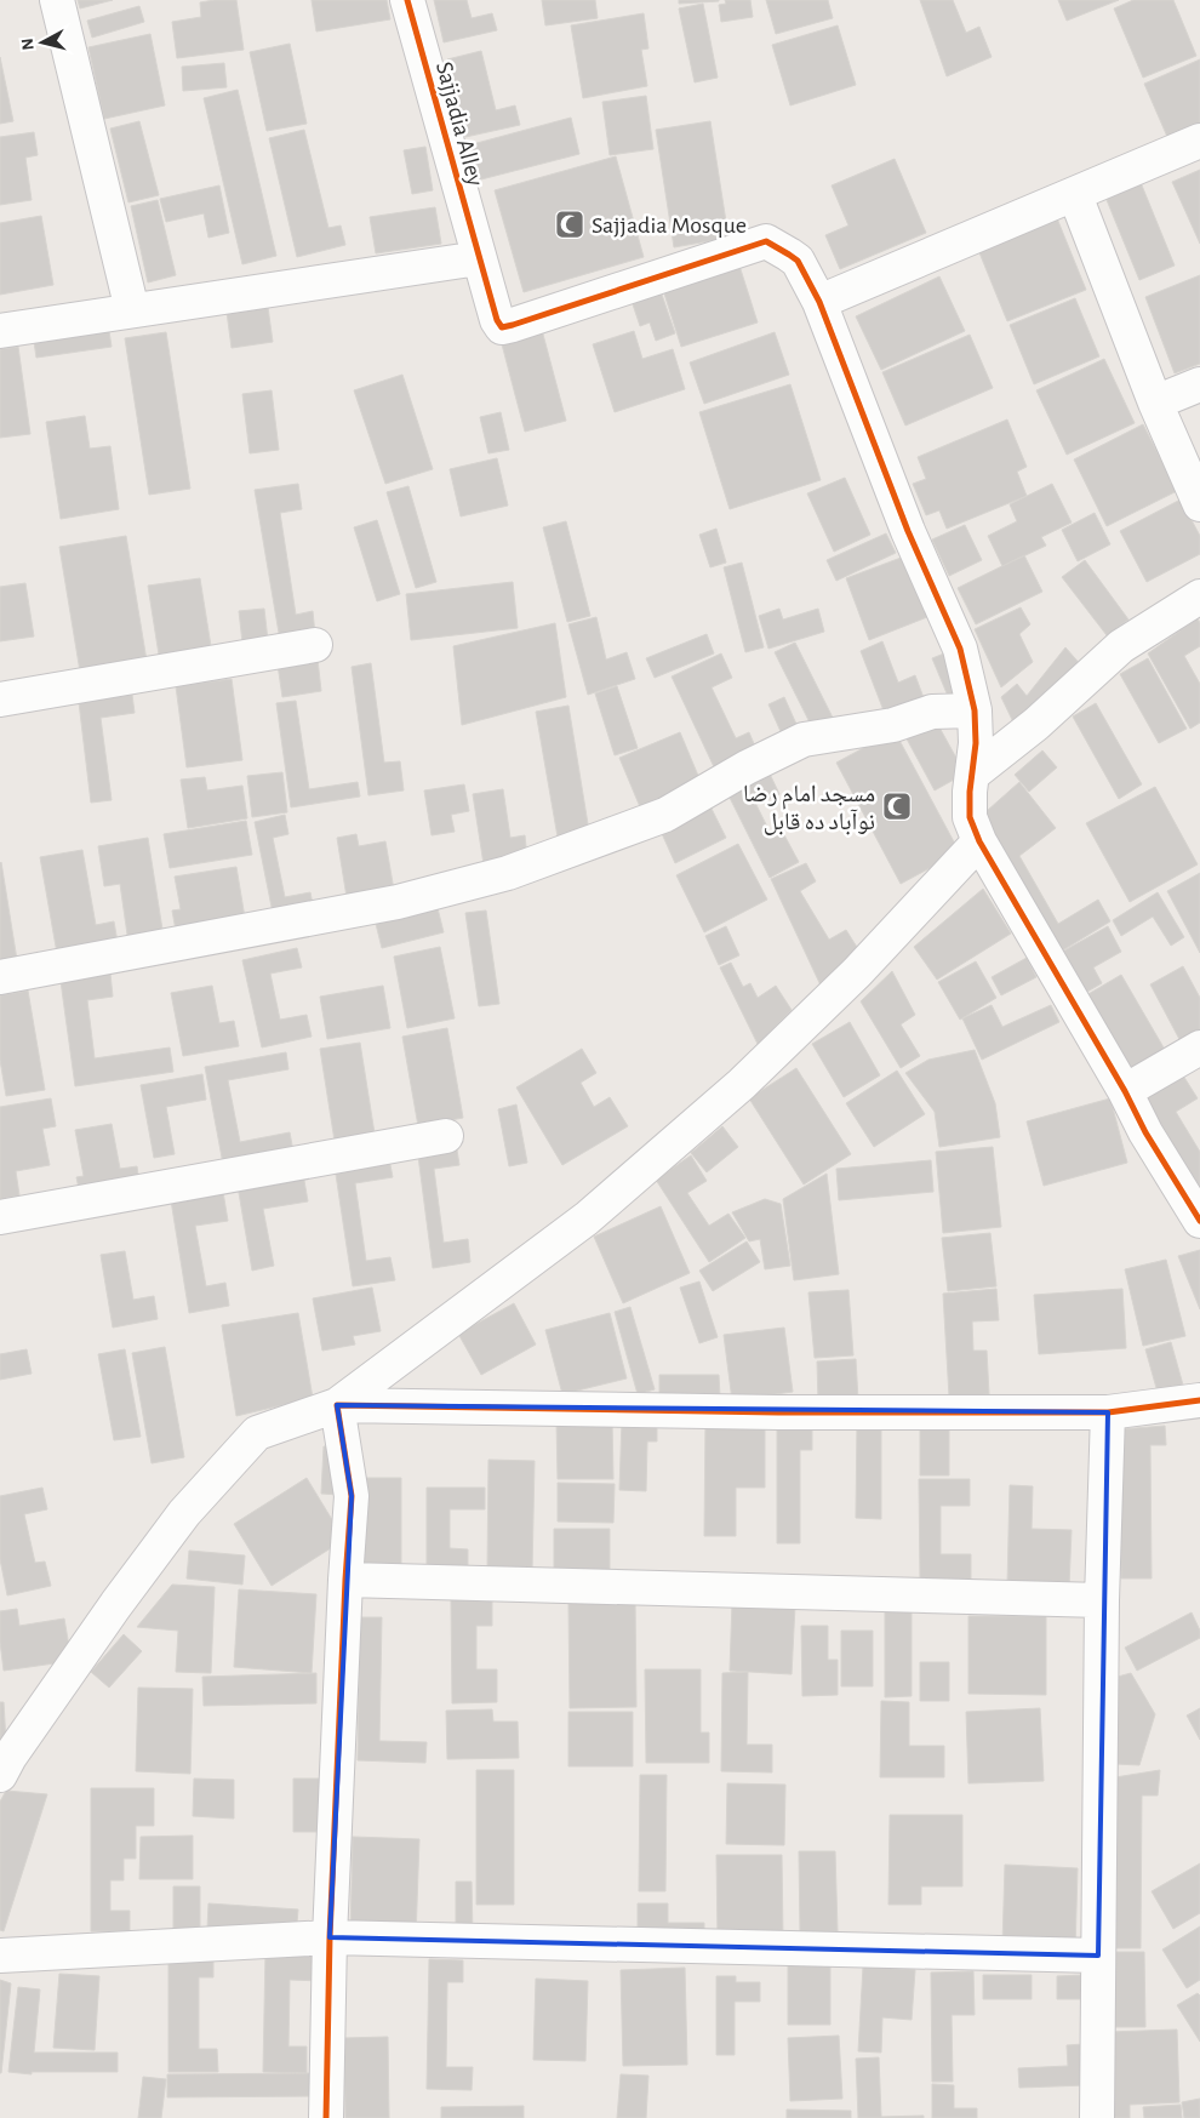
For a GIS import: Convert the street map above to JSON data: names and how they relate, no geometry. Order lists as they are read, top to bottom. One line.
{"streets":{"street":["Sajjadia Alley"]},"places":{"mosque":["Sajjadia Mosque","مسجد امام رضا نوآباد ده قابل"]},"north":"left"}
